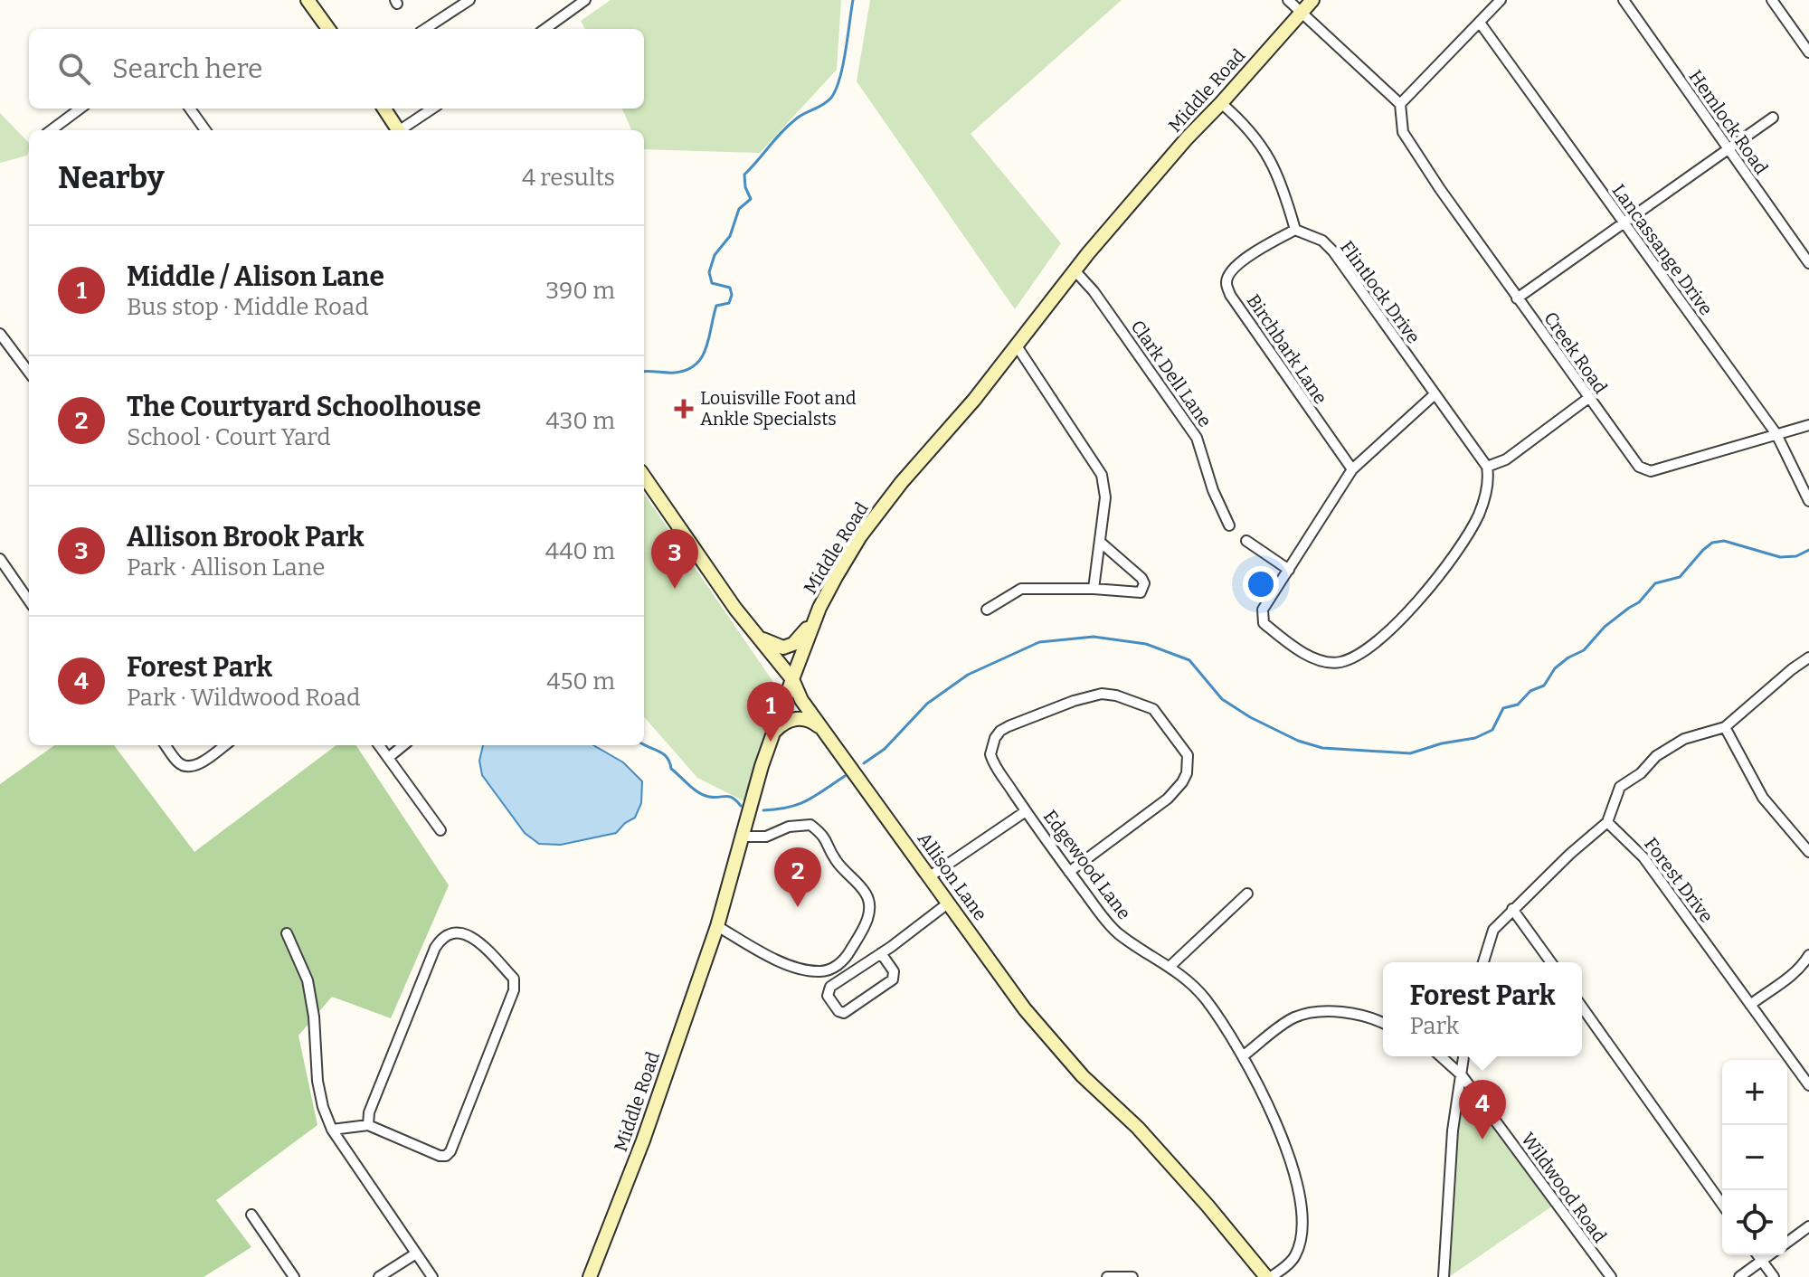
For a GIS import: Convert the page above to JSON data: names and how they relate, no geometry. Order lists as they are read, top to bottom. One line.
{"streets":{"main road":["Middle Road","Allison Lane"],"street":["Hemlock Road","Lancassange Drive","Flintlock Drive","Birchbark Lane","Creek Road","Clark Dell Lane","Edgewood Lane","Forest Drive","Wildwood Road"]},"crossings":[["Middle Road","Clark Dell Lane"],["Middle Road","Allison Lane"],["Lancassange Drive","Creek Road"],["Flintlock Drive","Birchbark Lane"]],"places":{"health":["Louisville Foot and Ankle Specialsts"]},"page":{"search":"Search here","heading":["Nearby","4 results"],"list":[{"mark":"1","name":"Middle / Alison Lane","note":"Bus stop · Middle Road","value":"390 m"},{"mark":"2","name":"The Courtyard Schoolhouse","note":"School · Court Yard","value":"430 m"},{"mark":"3","name":"Allison Brook Park","note":"Park · Allison Lane","value":"440 m"},{"mark":"4","name":"Forest Park","note":"Park · Wildwood Road","value":"450 m"}],"pins":["3","1","2","4"],"popup":["Forest Park","Park"],"map_buttons":["+","−"]}}
